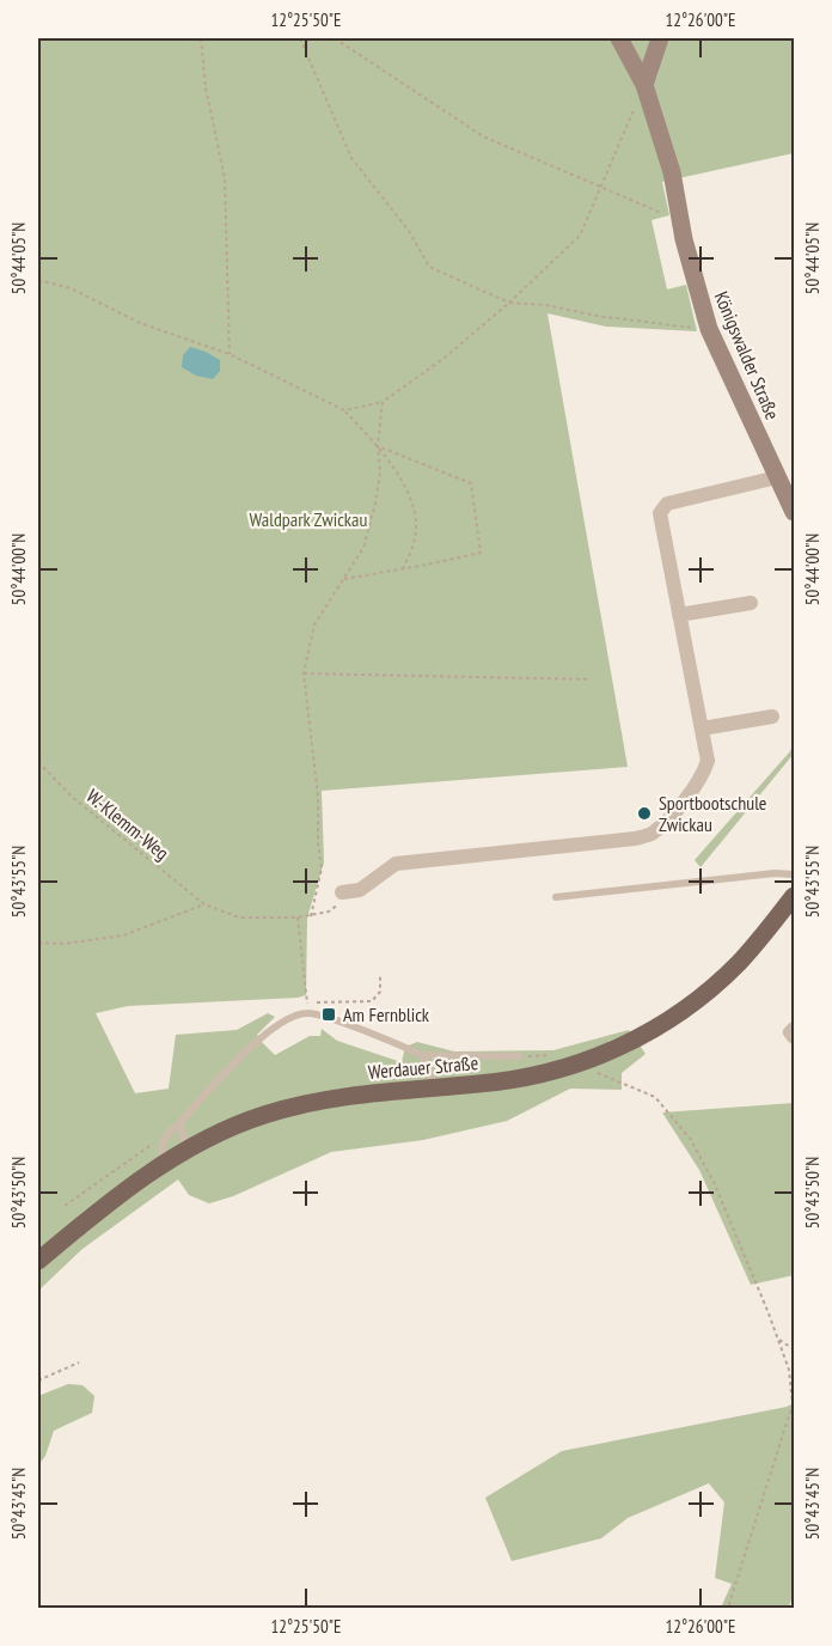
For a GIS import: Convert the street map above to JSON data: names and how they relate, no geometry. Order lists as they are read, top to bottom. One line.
{"streets":{"main road":["Werdauer Straße"],"street":["Königswalder Straße"],"path":["W.-Klemm-Weg"]},"parks":["Waldpark Zwickau"],"places":{"other":["Sportbootschule Zwickau"],"transit":["Am Fernblick"]},"coordinates":["12°25'50\"E","12°26'00\"E","50°44'05\"N","50°44'00\"N","50°43'55\"N","50°43'50\"N","50°43'45\"N"]}
